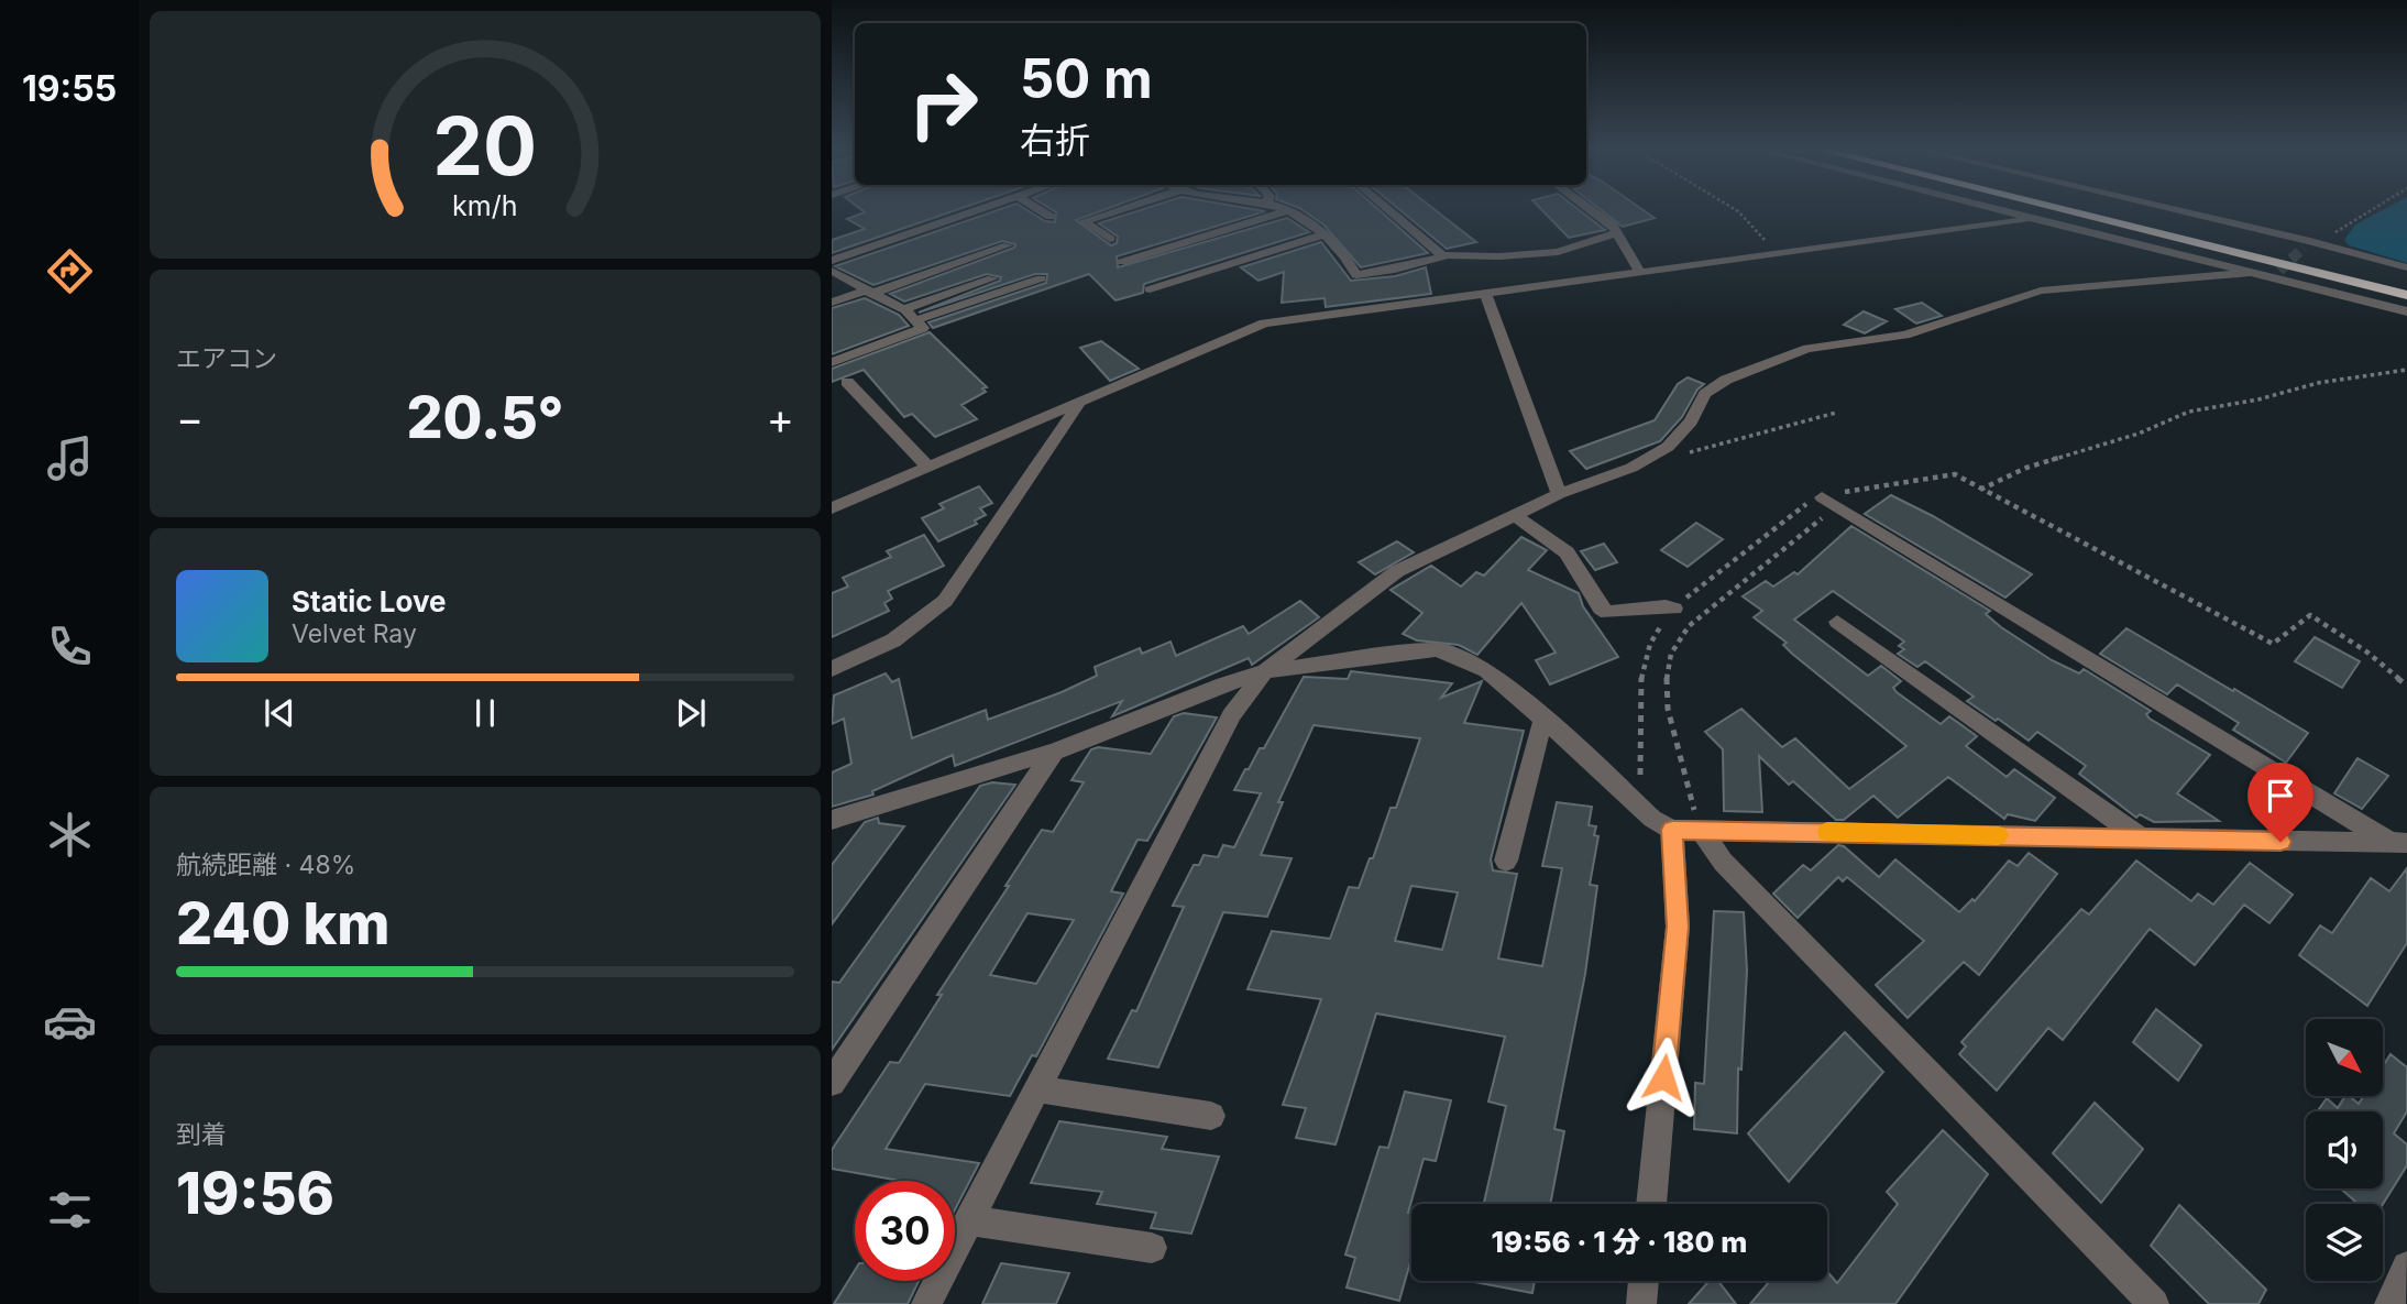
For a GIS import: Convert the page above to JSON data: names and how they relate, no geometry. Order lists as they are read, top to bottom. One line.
{"north":"bottom right","page":{"tabs":"19:55","turn":["50 m","右折"],"tile":["エアコン",["航続距離 · 48%","240 km"],["到着","19:56"]],"heat":["−","20.5°","+"],"song":["Static Love","Velvet Ray"],"limit":"30","trip":"19:56 · 1 分 · 180 m","gauge":["20","km/h"]}}
